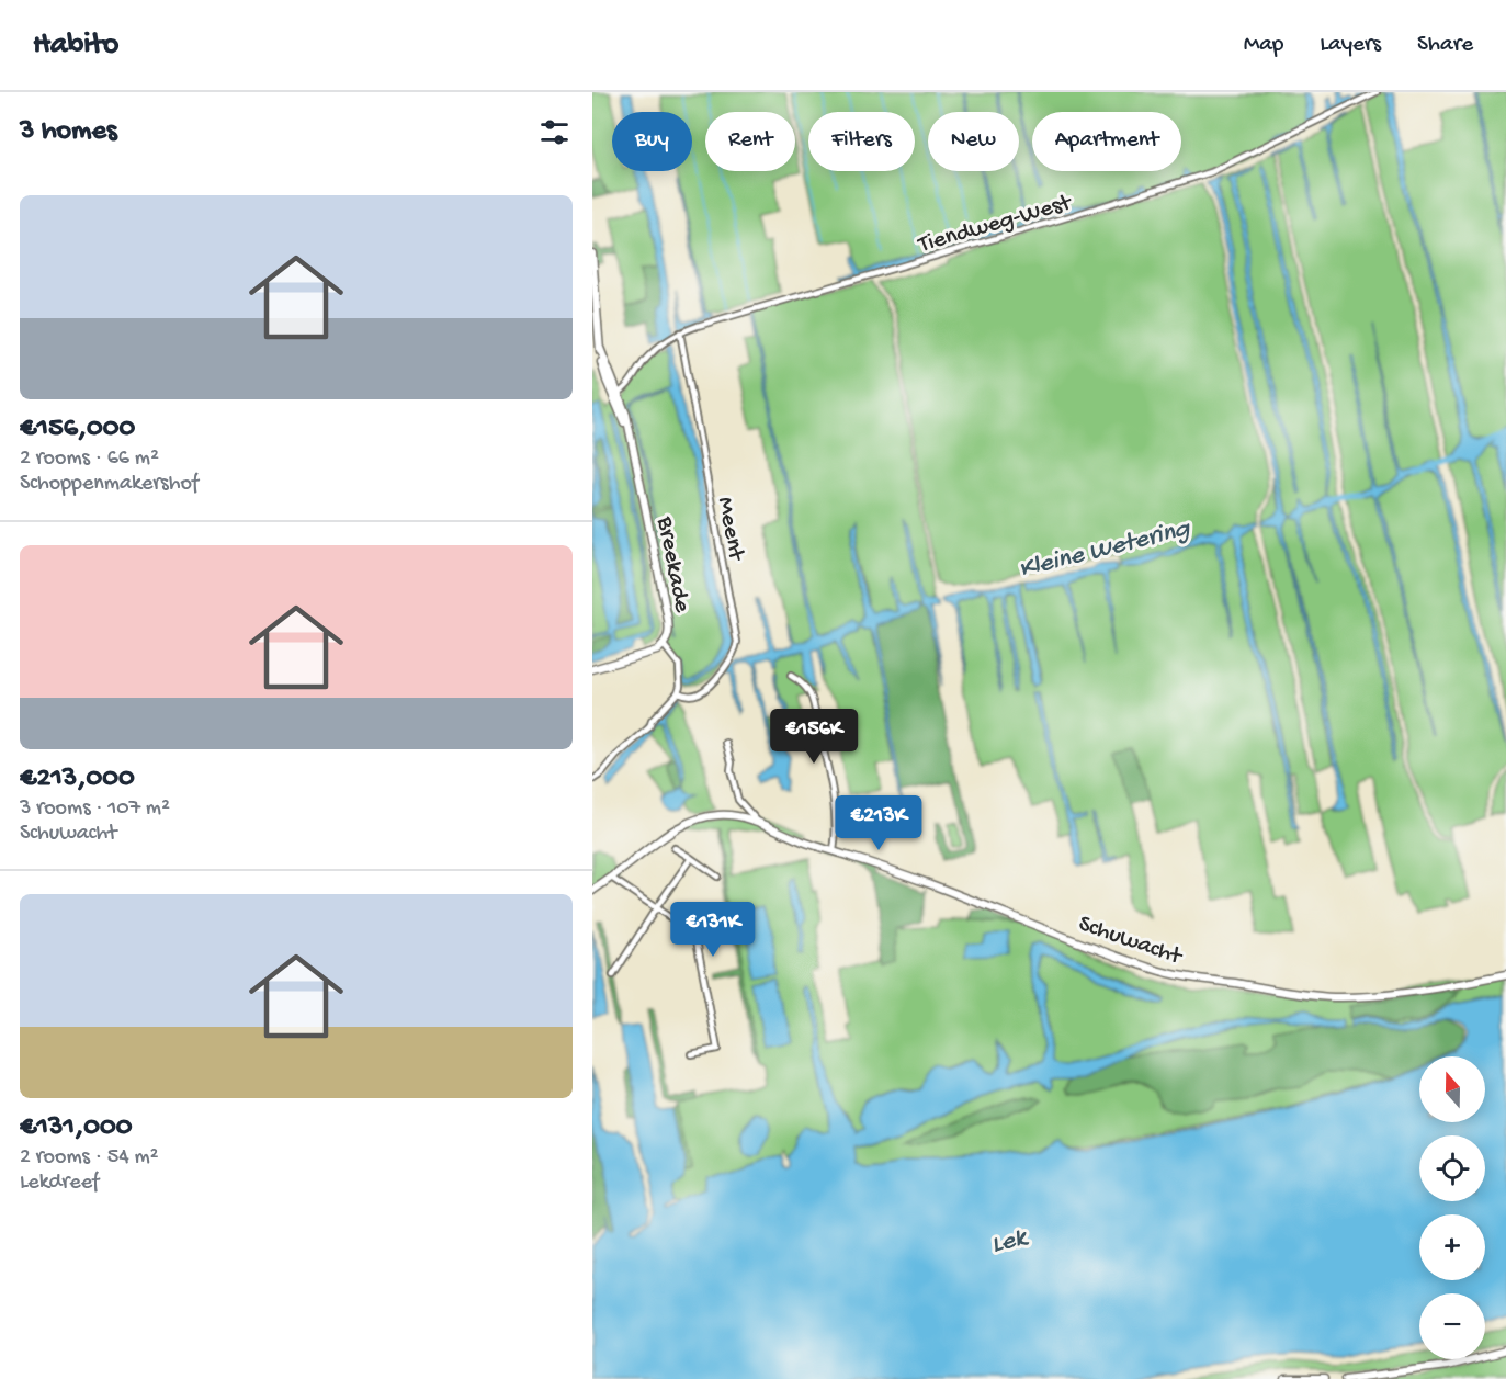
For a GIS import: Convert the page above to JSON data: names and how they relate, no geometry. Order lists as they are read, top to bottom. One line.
{"streets":{"street":["Tiendweg-West","Meent","Breekade","Schuwacht"]},"crossings":[["Tiendweg-West","Meent"],["Tiendweg-West","Breekade"],["Meent","Breekade"]],"water":["Kleine Wetering","Lek"],"north":"top","page":{"header":"Habito","nav":["Map","Layers","Share"],"heading":"3 homes","chip":["Buy","Rent","Filters","New","Apartment"],"list":[{"name":"€156,000","note":"2 rooms · 66 m² · Schoppenmakershof"},{"name":"€213,000","note":"3 rooms · 107 m² · Schuwacht"},{"name":"€131,000","note":"2 rooms · 54 m² · Lekdreef"}],"price":["€156K","€213K","€131K"],"map_buttons":["+","−"]}}
